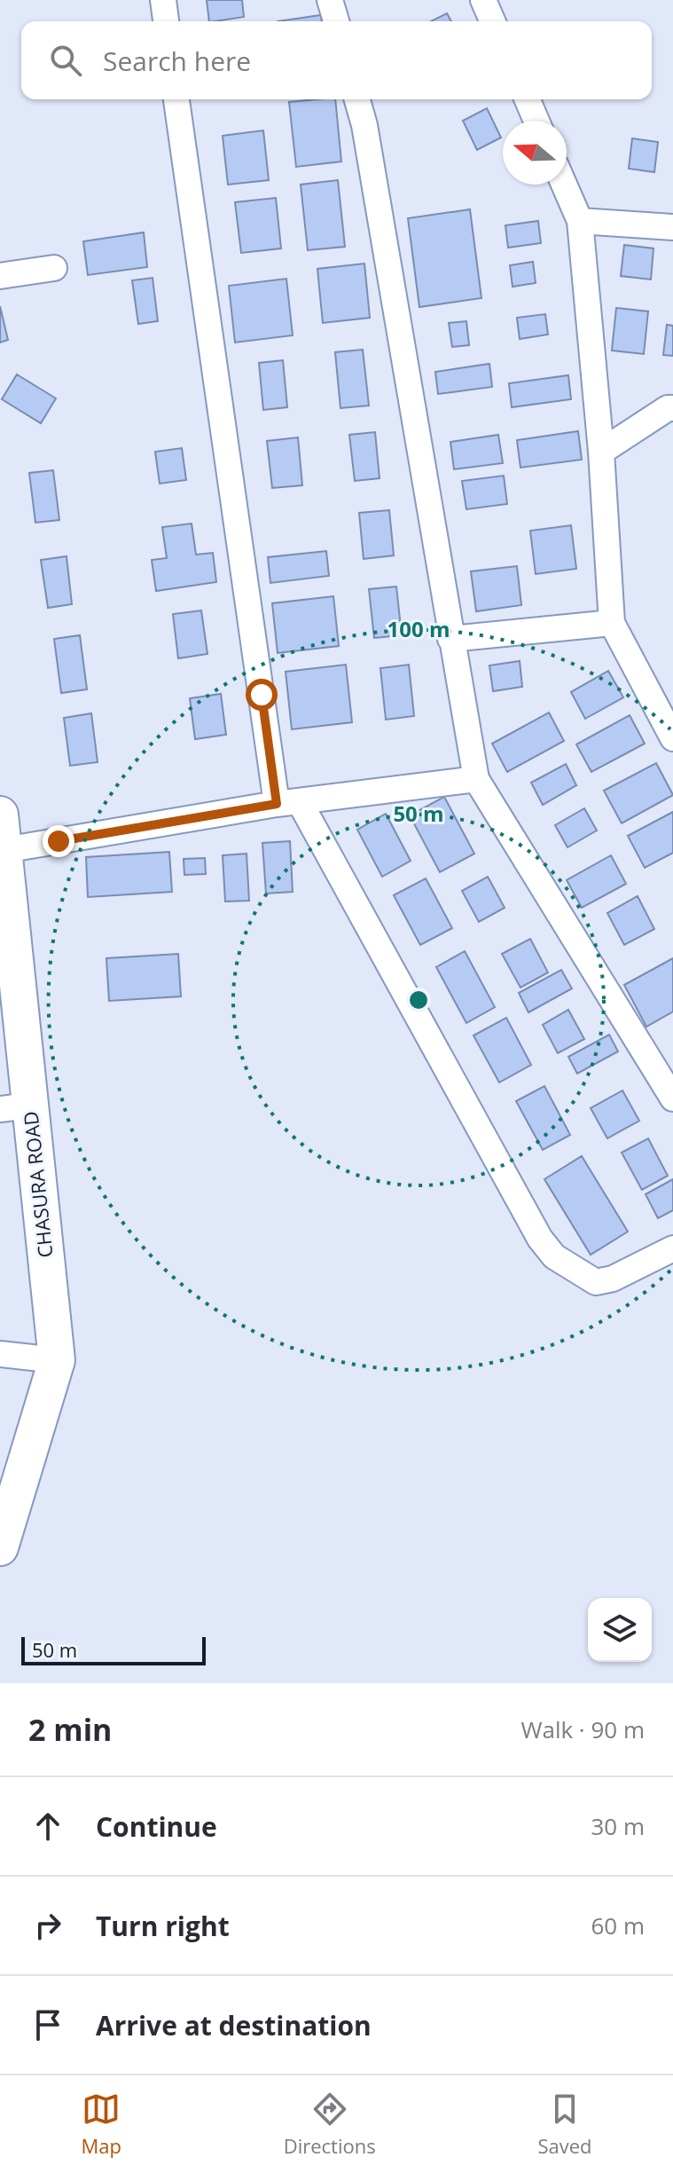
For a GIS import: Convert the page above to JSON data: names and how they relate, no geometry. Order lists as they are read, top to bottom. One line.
{"streets":{"street":["CHASURA ROAD"]},"scale_bar":"50 m","north":"left","page":{"search":"Search here","scale":"50 m","heading":["2 min","Walk · 90 m"],"list":[["Continue","30 m"],["Turn right","60 m"],"Arrive at destination"],"nav":["Map","Directions","Saved"]},"rings":["100 m","50 m"]}
